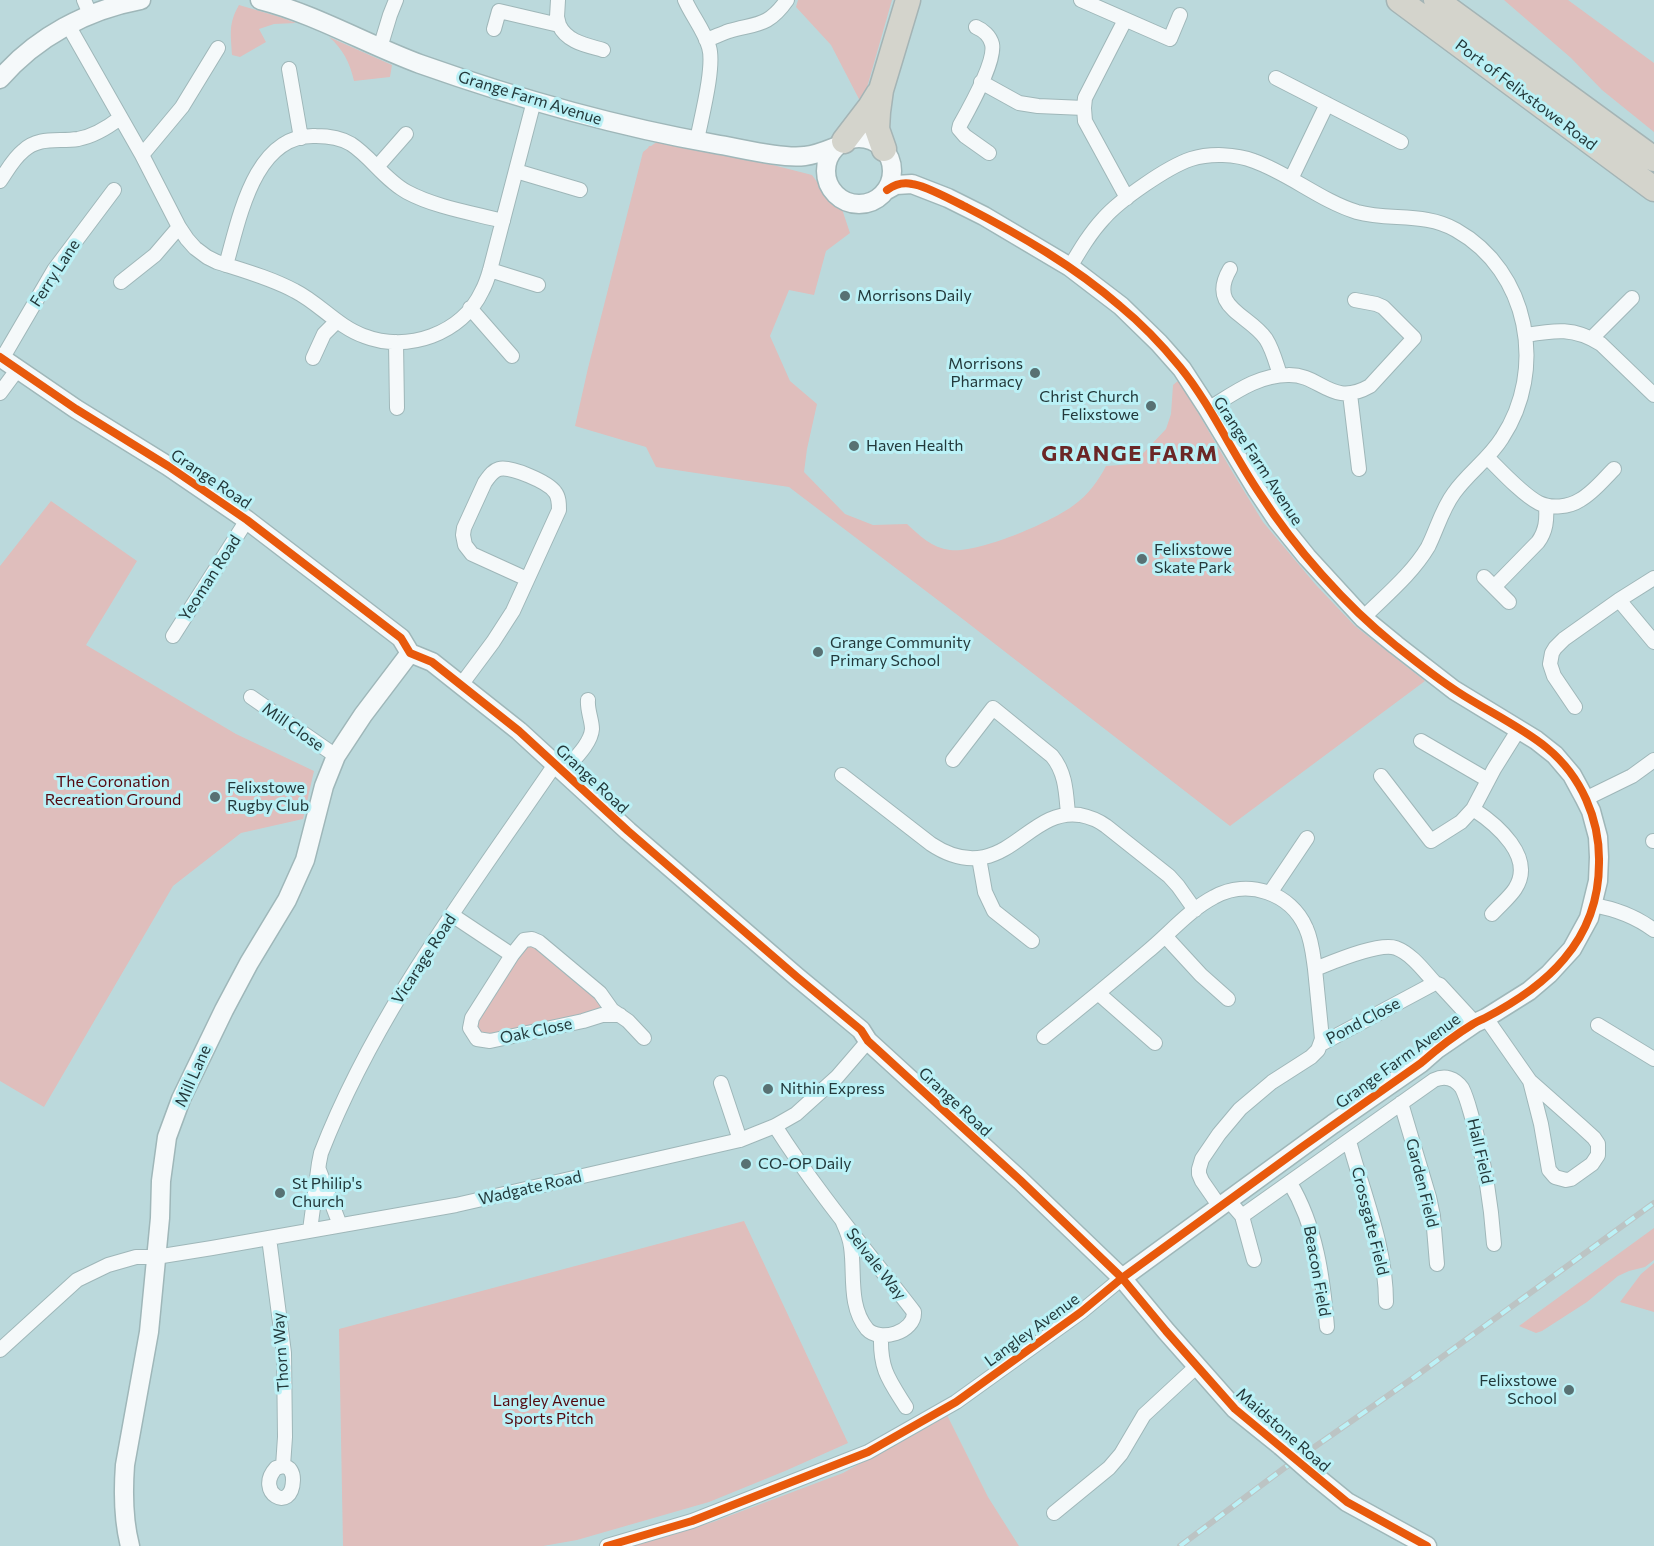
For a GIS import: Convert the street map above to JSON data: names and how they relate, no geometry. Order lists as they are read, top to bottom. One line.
{"streets":{"highway":["Port of Felixstowe Road"],"street":["Grange Farm Avenue","Ferry Lane","Grange Road","Yeoman Road","Mill Close","Vicarage Road","Pond Close","Oak Close","Mill Lane","Hall Field","Garden Field","Wadgate Road","Crossgate Field","Selvale Way","Beacon Field","Langley Avenue","Thorn Way","Maidstone Road"]},"crossings":[["Grange Farm Avenue","Grange Road"],["Grange Farm Avenue","Langley Avenue"],["Grange Farm Avenue","Maidstone Road"],["Ferry Lane","Grange Road"],["Grange Road","Yeoman Road"],["Grange Road","Vicarage Road"],["Grange Road","Mill Lane"],["Grange Road","Wadgate Road"],["Grange Road","Langley Avenue"],["Grange Road","Maidstone Road"],["Mill Close","Mill Lane"],["Vicarage Road","Wadgate Road"],["Mill Lane","Wadgate Road"],["Wadgate Road","Selvale Way"],["Wadgate Road","Thorn Way"],["Langley Avenue","Maidstone Road"]],"districts":["GRANGE FARM"],"parks":["The Coronation Recreation Ground","Langley Avenue Sports Pitch"],"places":["Morrisons Daily","Morrisons Pharmacy","Christ Church Felixstowe","Haven Health","Felixstowe Skate Park","Grange Community Primary School","Felixstowe Rugby Club","Nithin Express","CO-OP Daily","St Philip's Church","Felixstowe School"]}
